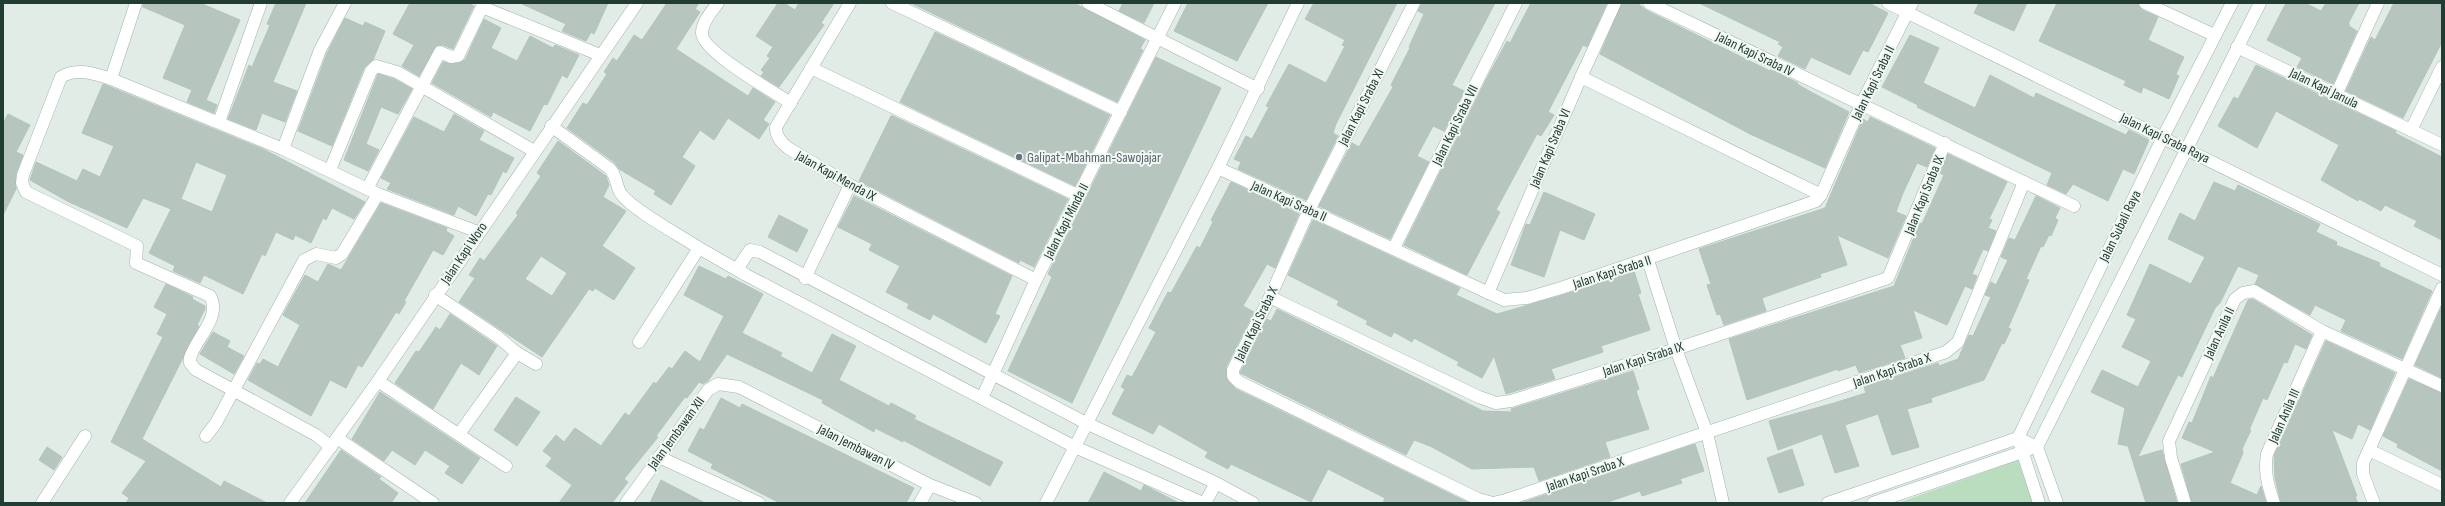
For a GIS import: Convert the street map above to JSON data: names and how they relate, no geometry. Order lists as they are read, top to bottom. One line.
{"streets":{"street":["Jalan Kapi Sraba IV","Jalan Kapi Sraba II","Jalan Kapi Janula","Jalan Kapi Sraba XI","Jalan Kapi Sraba VII","Jalan Kapi Sraba Raya","Jalan Kapi Sraba VI","Jalan Kapi Menda IX","Jalan Kapi Sraba IX","Jalan Kapi Minda II","Jalan Subali Raya","Jalan Kapi Woro","Jalan Kapi Sraba X","Jalan Anila II","Jalan Anila III","Jalan Jembawan XII","Jalan Jembawan IV"]},"crossings":[["Jalan Kapi Sraba IV","Jalan Kapi Sraba II"],["Jalan Kapi Sraba IV","Jalan Kapi Sraba IX"],["Jalan Kapi Sraba II","Jalan Kapi Sraba XI"],["Jalan Kapi Sraba II","Jalan Kapi Sraba VII"],["Jalan Kapi Sraba II","Jalan Kapi Sraba Raya"],["Jalan Kapi Sraba II","Jalan Kapi Sraba VI"],["Jalan Kapi Sraba II","Jalan Kapi Sraba IX"],["Jalan Kapi Sraba II","Jalan Kapi Sraba X"],["Jalan Kapi Janula","Jalan Subali Raya"],["Jalan Kapi Sraba XI","Jalan Kapi Sraba X"],["Jalan Kapi Sraba Raya","Jalan Subali Raya"],["Jalan Kapi Menda IX","Jalan Kapi Minda II"],["Jalan Kapi Sraba IX","Jalan Kapi Sraba X"],["Jalan Anila II","Jalan Anila III"],["Jalan Jembawan XII","Jalan Jembawan IV"]],"places":["Galipat-Mbahman-Sawojajar"]}
